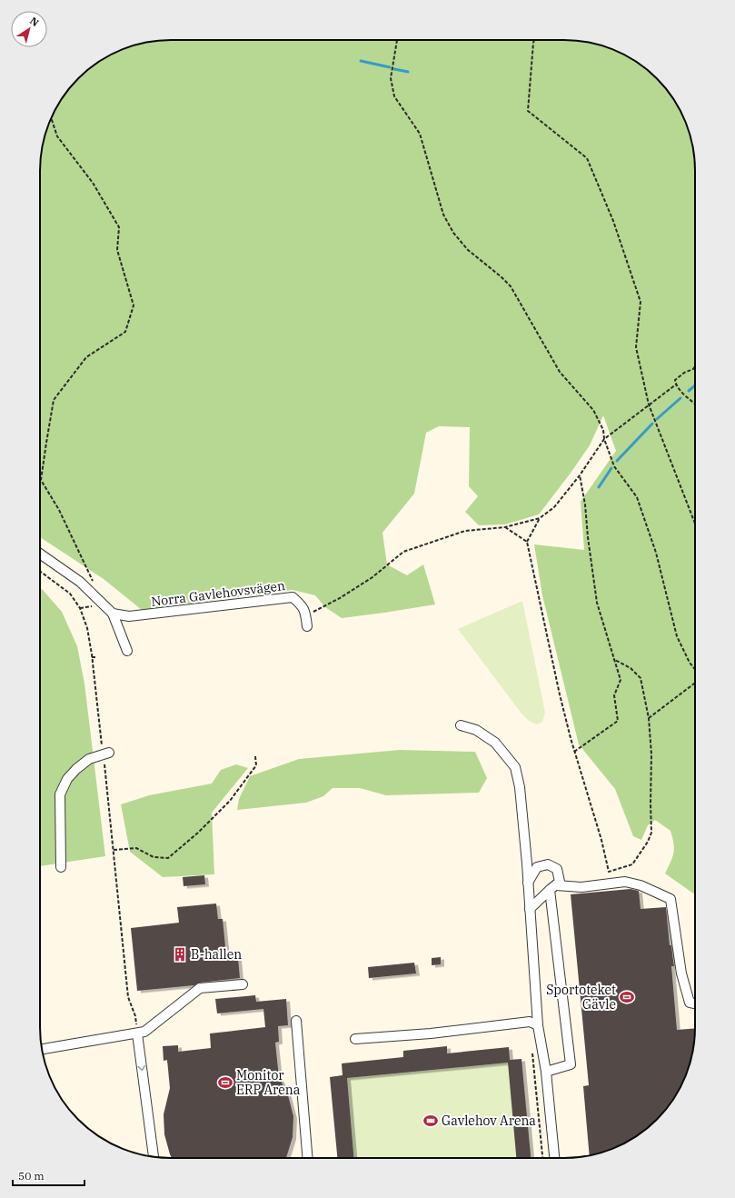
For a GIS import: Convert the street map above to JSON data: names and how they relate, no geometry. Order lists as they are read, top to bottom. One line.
{"streets":{"street":["Norra Gavlehovsvägen"]},"places":{"building":["B-hallen"],"sports":["Sportoteket Gävle","Monitor ERP Arena","Gavlehov Arena"]},"scale_bar":"50 m","north":"top right"}
